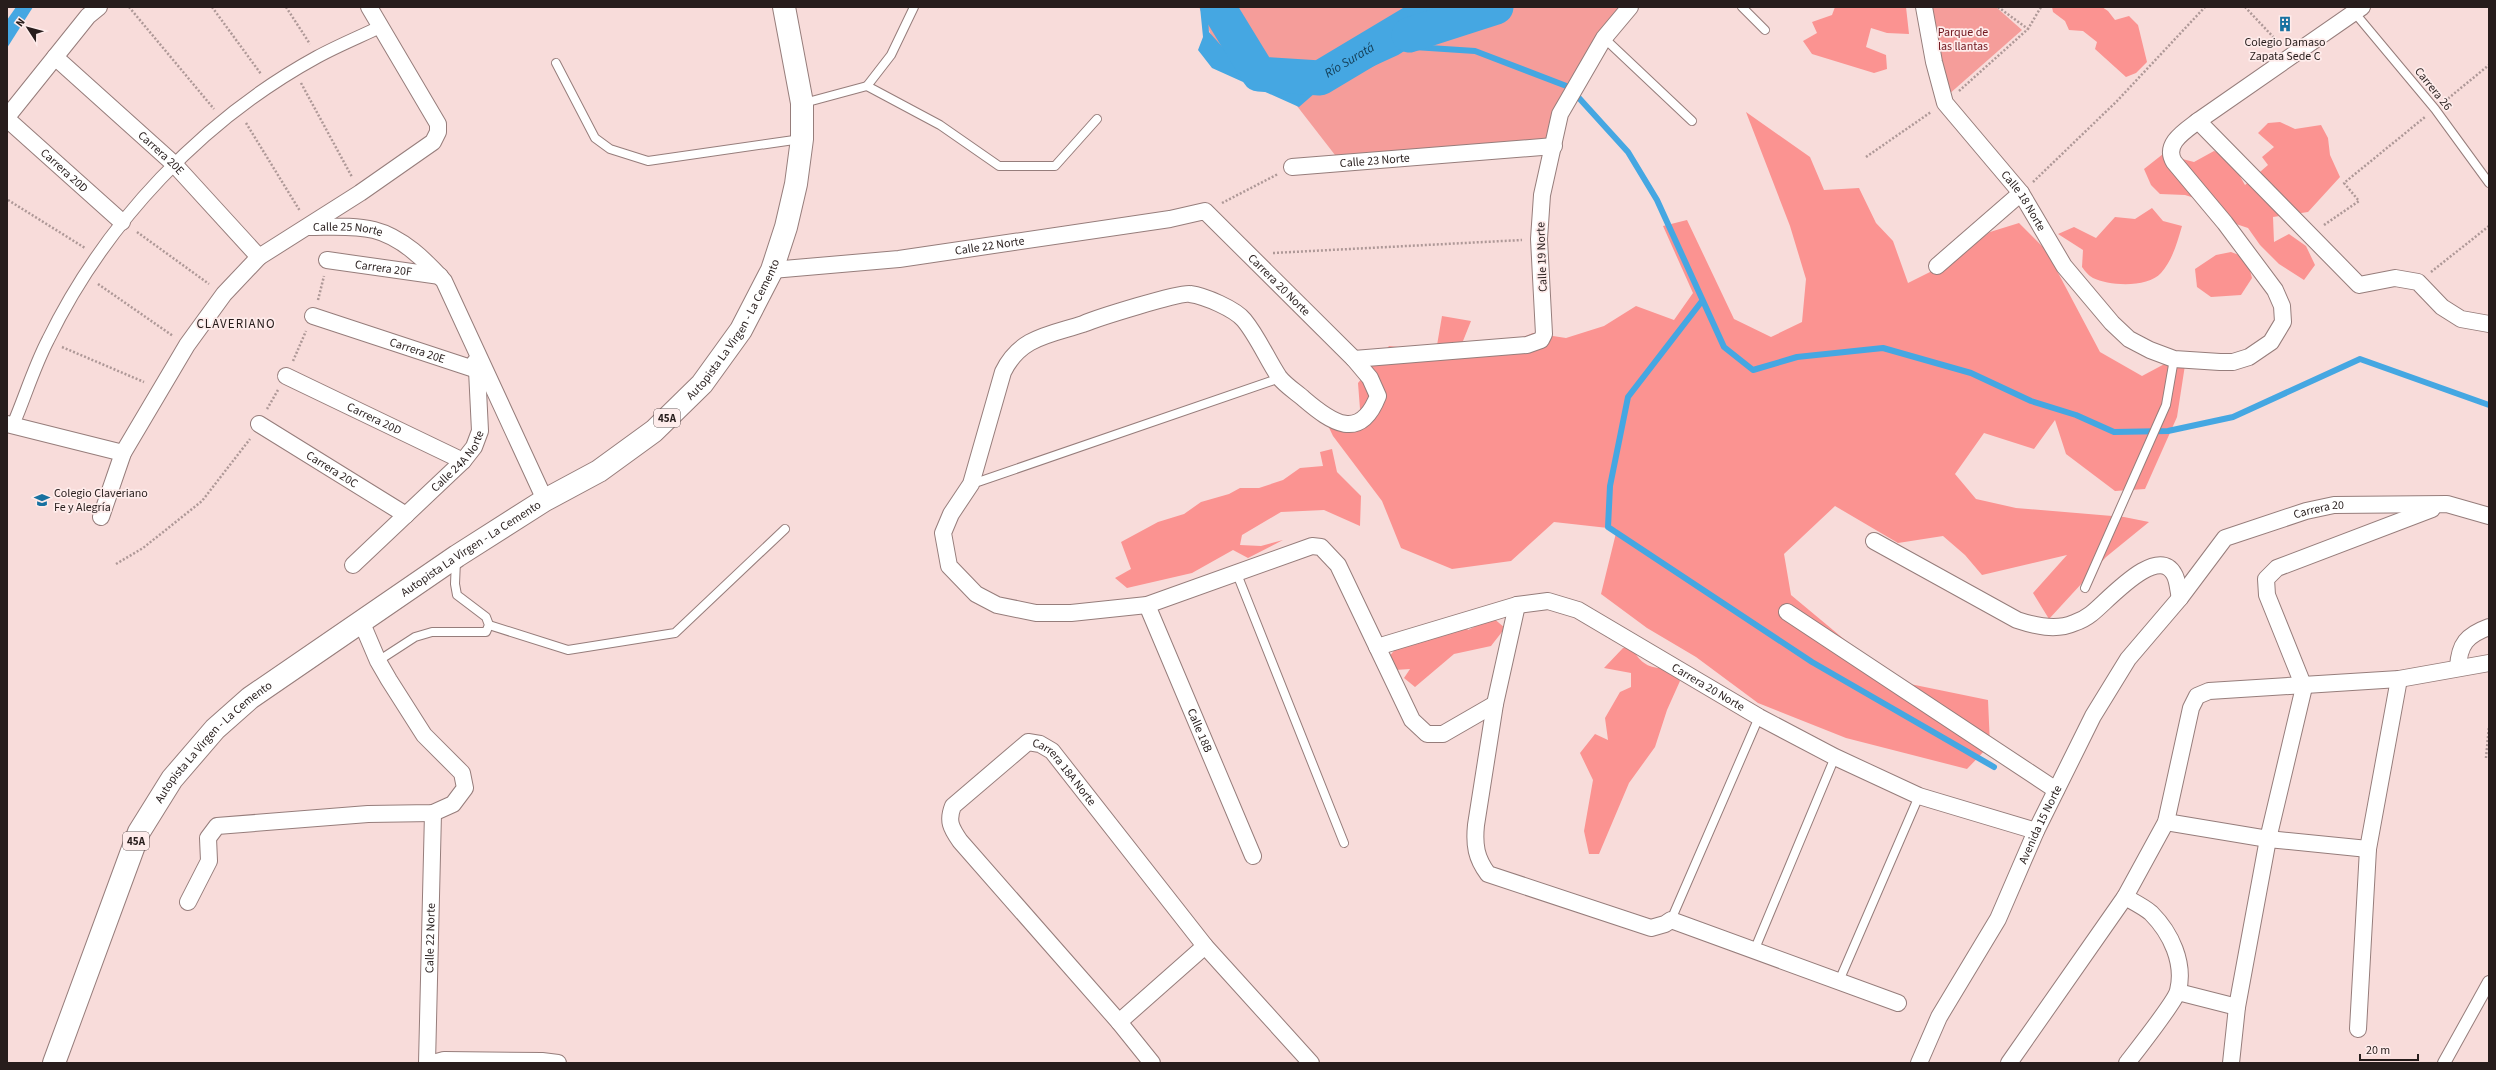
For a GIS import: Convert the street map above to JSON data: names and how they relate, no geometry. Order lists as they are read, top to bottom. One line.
{"streets":{"main road":["Autopista La Virgen - La Cemento","45A"],"street":["Carrera 20E","Calle 23 Norte","Carrera 20D","Calle 18 Norte","Calle 25 Norte","Calle 22 Norte","Calle 19 Norte","Carrera 20F","Carrera 20 Norte","Calle 24A Norte","Carrera 20C","Carrera 20","Calle 18B","Carrera 18A Norte","Avenida 15 Norte"],"lane":["Carrera 26"]},"crossings":[["Carrera 20E","Calle 25 Norte"],["Carrera 20E","Calle 24A Norte"],["Calle 23 Norte","Calle 19 Norte"],["Carrera 20D","Calle 24A Norte"],["Calle 25 Norte","Carrera 20F"],["Calle 25 Norte","Autopista La Virgen - La Cemento"],["Calle 25 Norte","Calle 24A Norte"],["Calle 22 Norte","Carrera 20 Norte"],["Calle 22 Norte","Autopista La Virgen - La Cemento"],["Calle 19 Norte","Carrera 20 Norte"],["Carrera 20 Norte","Calle 18B"],["Carrera 20 Norte","Avenida 15 Norte"],["Calle 24A Norte","Carrera 20C"],["Carrera 20","Avenida 15 Norte"]],"districts":["CLAVERIANO"],"water":["Río Suratá"],"parks":["Parque de las llantas"],"places":{"building":["Colegio Damaso Zapata Sede C"],"school or university":["Colegio Claveriano Fe y Alegría"]},"scale_bar":"20 m","north":"top left"}
